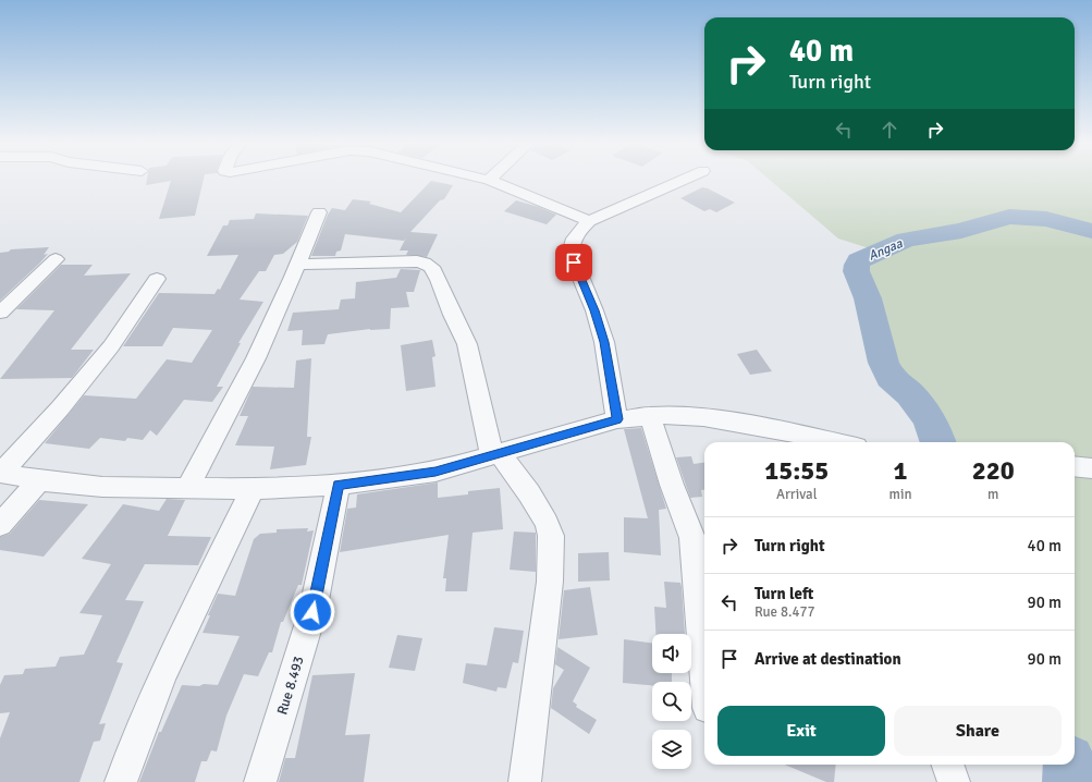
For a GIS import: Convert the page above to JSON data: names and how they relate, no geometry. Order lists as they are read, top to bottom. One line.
{"streets":{"street":["Rue 8.493"]},"water":["Angaa"],"page":{"turn":["40 m","Turn right"],"eta":["15:55","Arrival","1","min","220","m"],"list":[{"name":"Turn right","value":"40 m"},{"name":"Turn left","note":"Rue 8.477","value":"90 m"},{"name":"Arrive at destination","value":"90 m"}],"buttons":["Exit","Share"]}}
